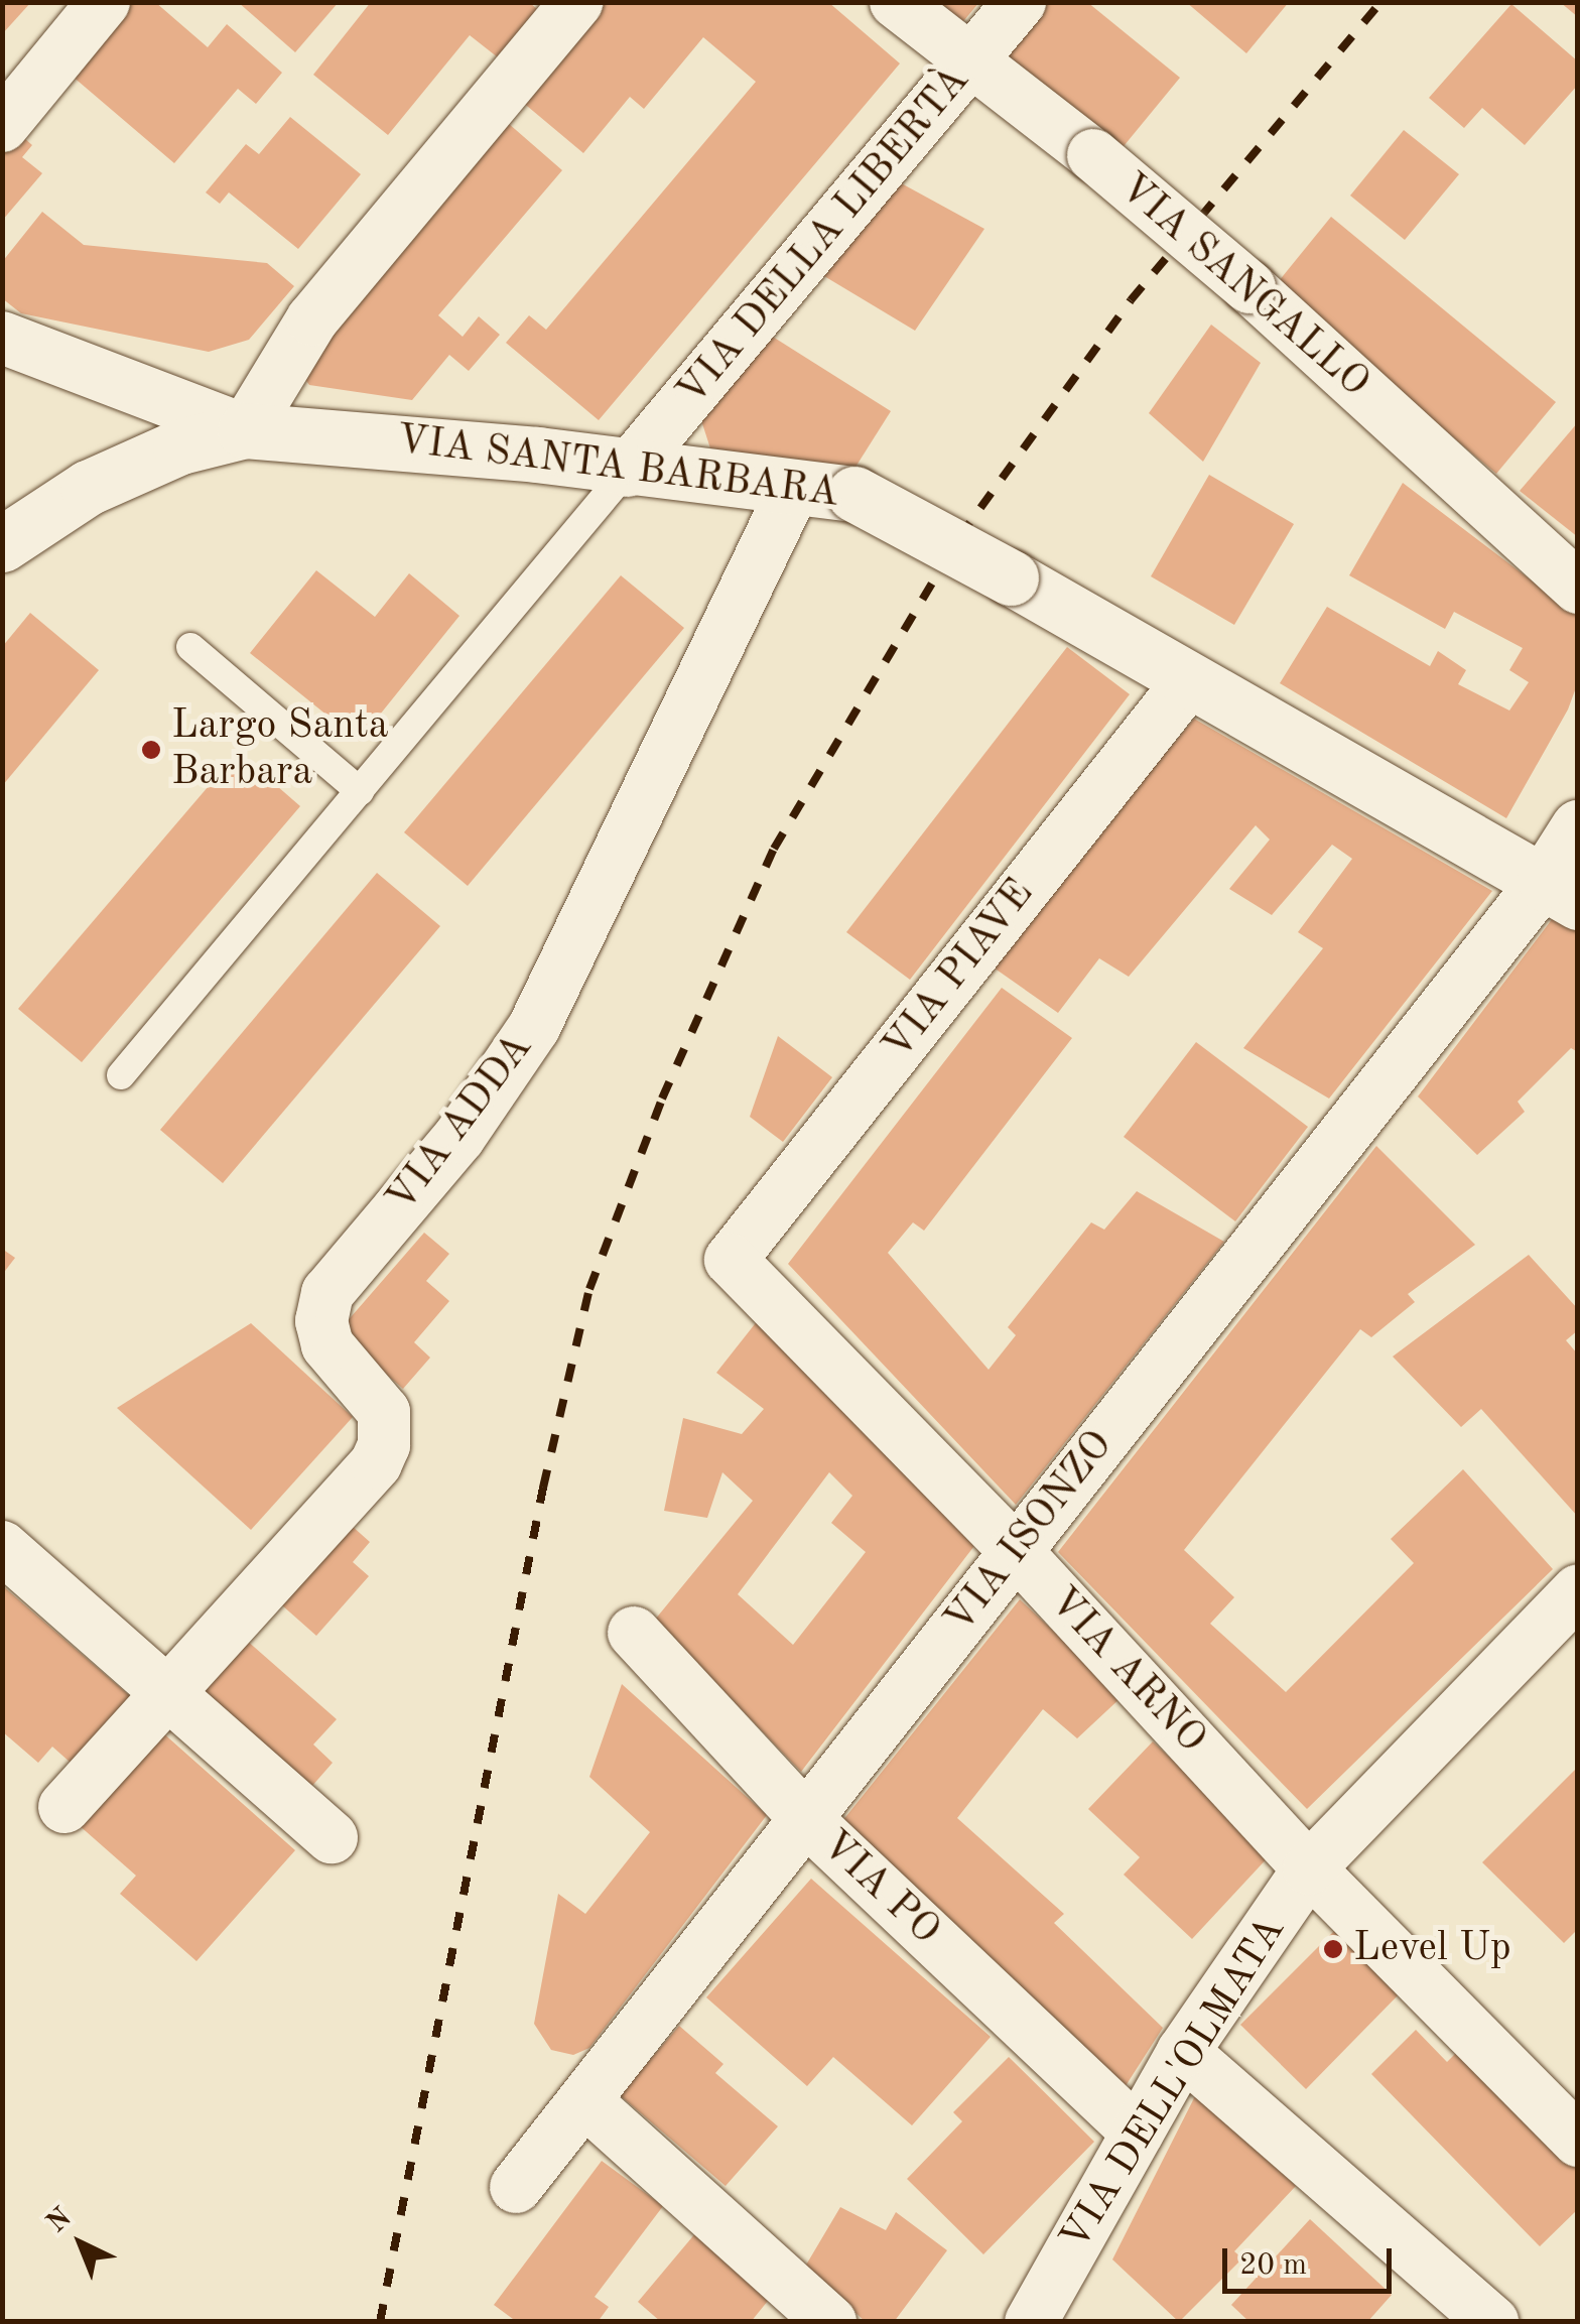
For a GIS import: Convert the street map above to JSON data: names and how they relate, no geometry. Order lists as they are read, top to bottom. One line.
{"streets":{"street":["VIA DELLA LIBERTÀ","VIA SANGALLO","VIA SANTA BARBARA","VIA PIAVE","VIA ADDA","VIA ISONZO","VIA ARNO","VIA PO","VIA DELL'OLMATA"]},"crossings":[["VIA DELLA LIBERTÀ","VIA SANGALLO"],["VIA DELLA LIBERTÀ","VIA SANTA BARBARA"],["VIA SANTA BARBARA","VIA PIAVE"],["VIA SANTA BARBARA","VIA ADDA"],["VIA SANTA BARBARA","VIA ISONZO"],["VIA PIAVE","VIA ARNO"],["VIA ISONZO","VIA ARNO"],["VIA ISONZO","VIA PO"],["VIA ARNO","VIA DELL'OLMATA"],["VIA PO","VIA DELL'OLMATA"]],"places":["Largo Santa Barbara","Level Up"],"scale_bar":"20 m","north":"top left"}
